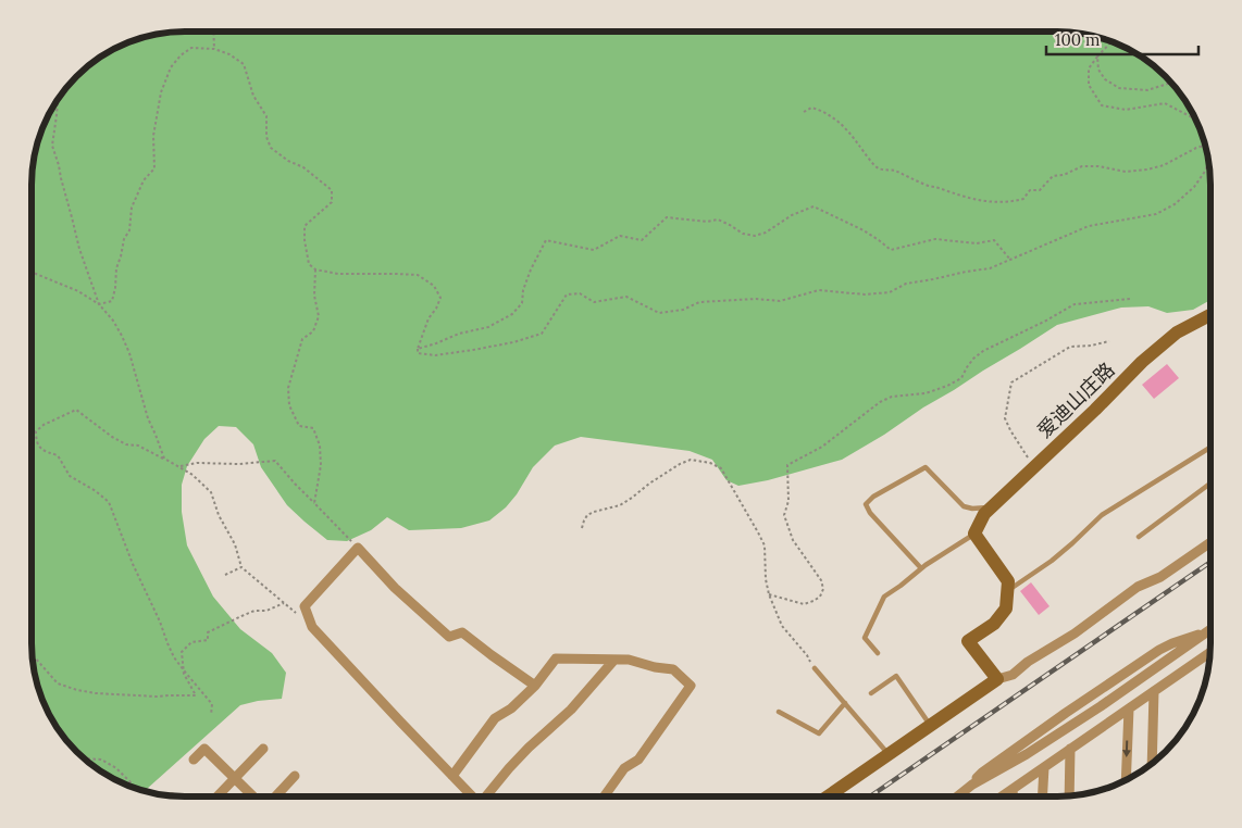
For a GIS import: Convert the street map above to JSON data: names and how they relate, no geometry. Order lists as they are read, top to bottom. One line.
{"streets":{"street":["爱迪山庄路"]},"scale_bar":"100 m"}
